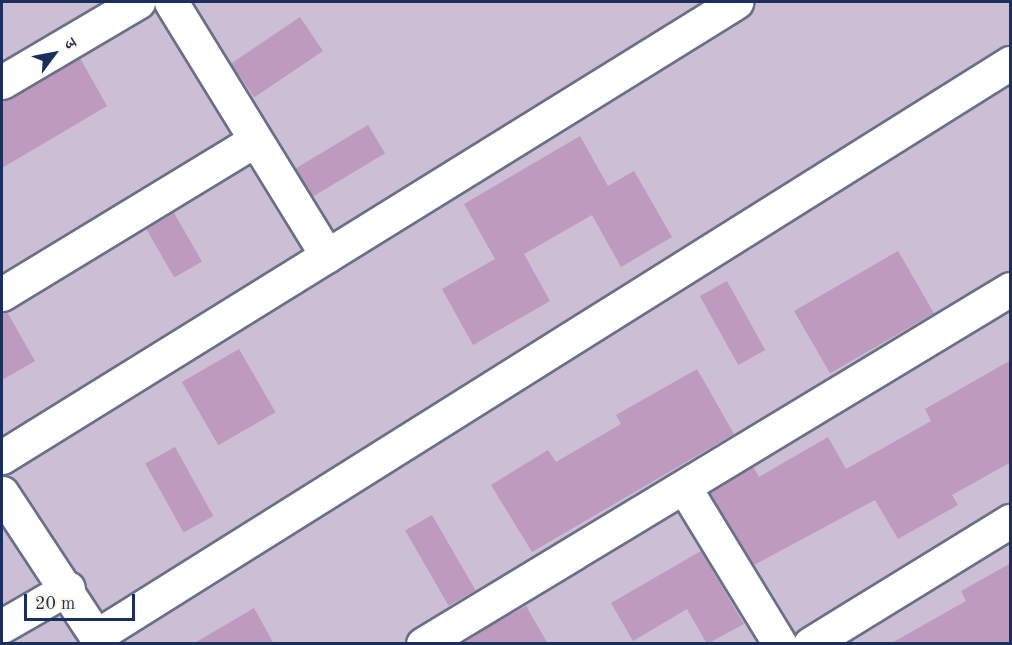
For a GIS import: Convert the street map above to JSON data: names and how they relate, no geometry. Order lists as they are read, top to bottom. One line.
{"scale_bar":"20 m","north":"top right"}
